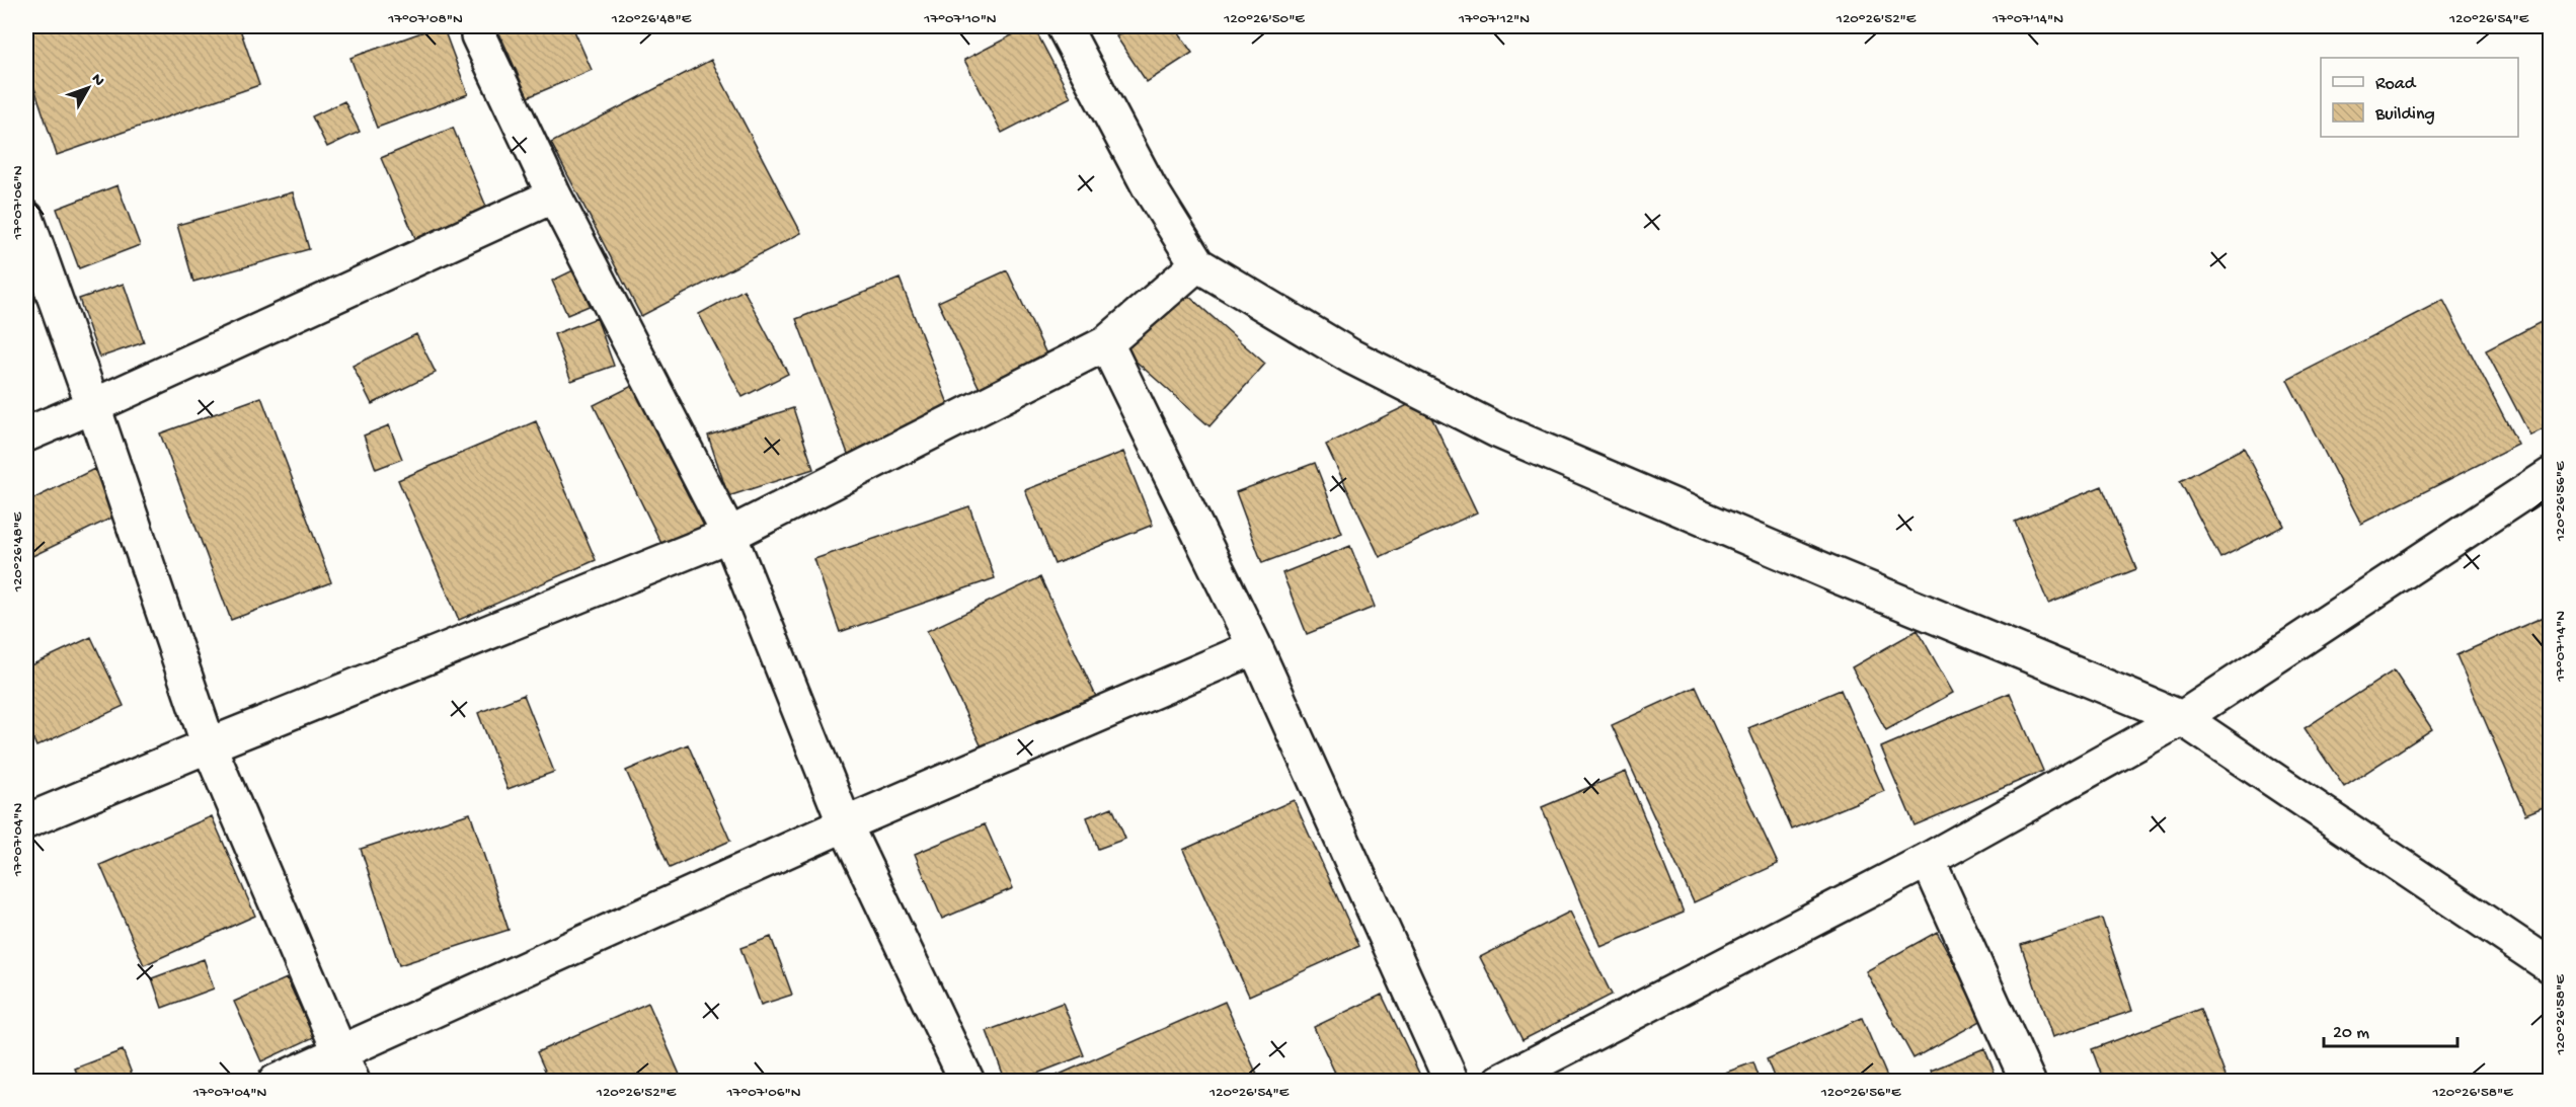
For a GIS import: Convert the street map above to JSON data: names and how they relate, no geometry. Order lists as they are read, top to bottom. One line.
{"legend":["Road","Building"],"scale_bar":"20 m","north":"top right","coordinates":["17°07'08\"N","120°26'48\"E","17°07'10\"N","120°26'50\"E","17°07'12\"N","120°26'52\"E","17°07'14\"N","120°26'54\"E","17°07'06\"N","120°26'56\"E","17°07'04\"N","120°26'58\"E"]}
